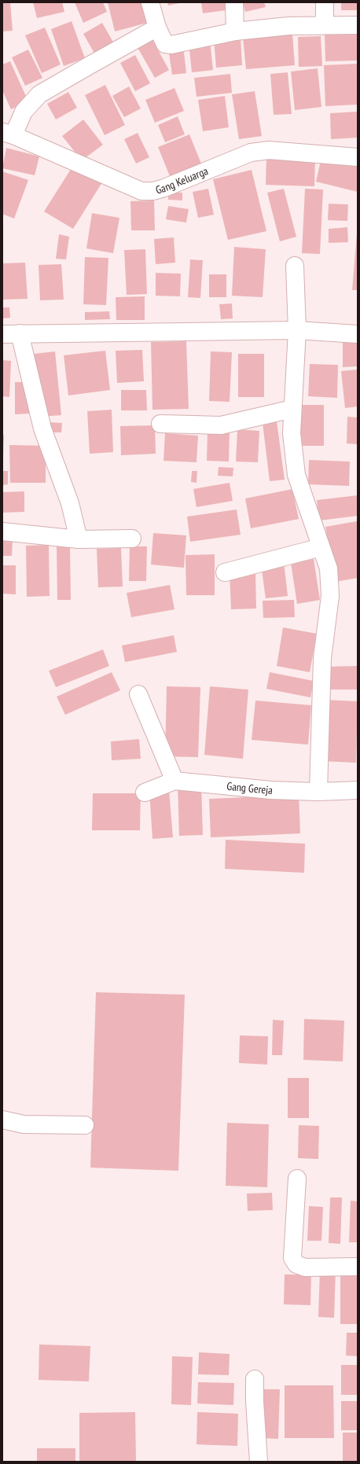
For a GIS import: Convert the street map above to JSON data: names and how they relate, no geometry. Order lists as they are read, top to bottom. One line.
{"streets":{"street":["Gang Keluarga","Gang Gereja"]}}
